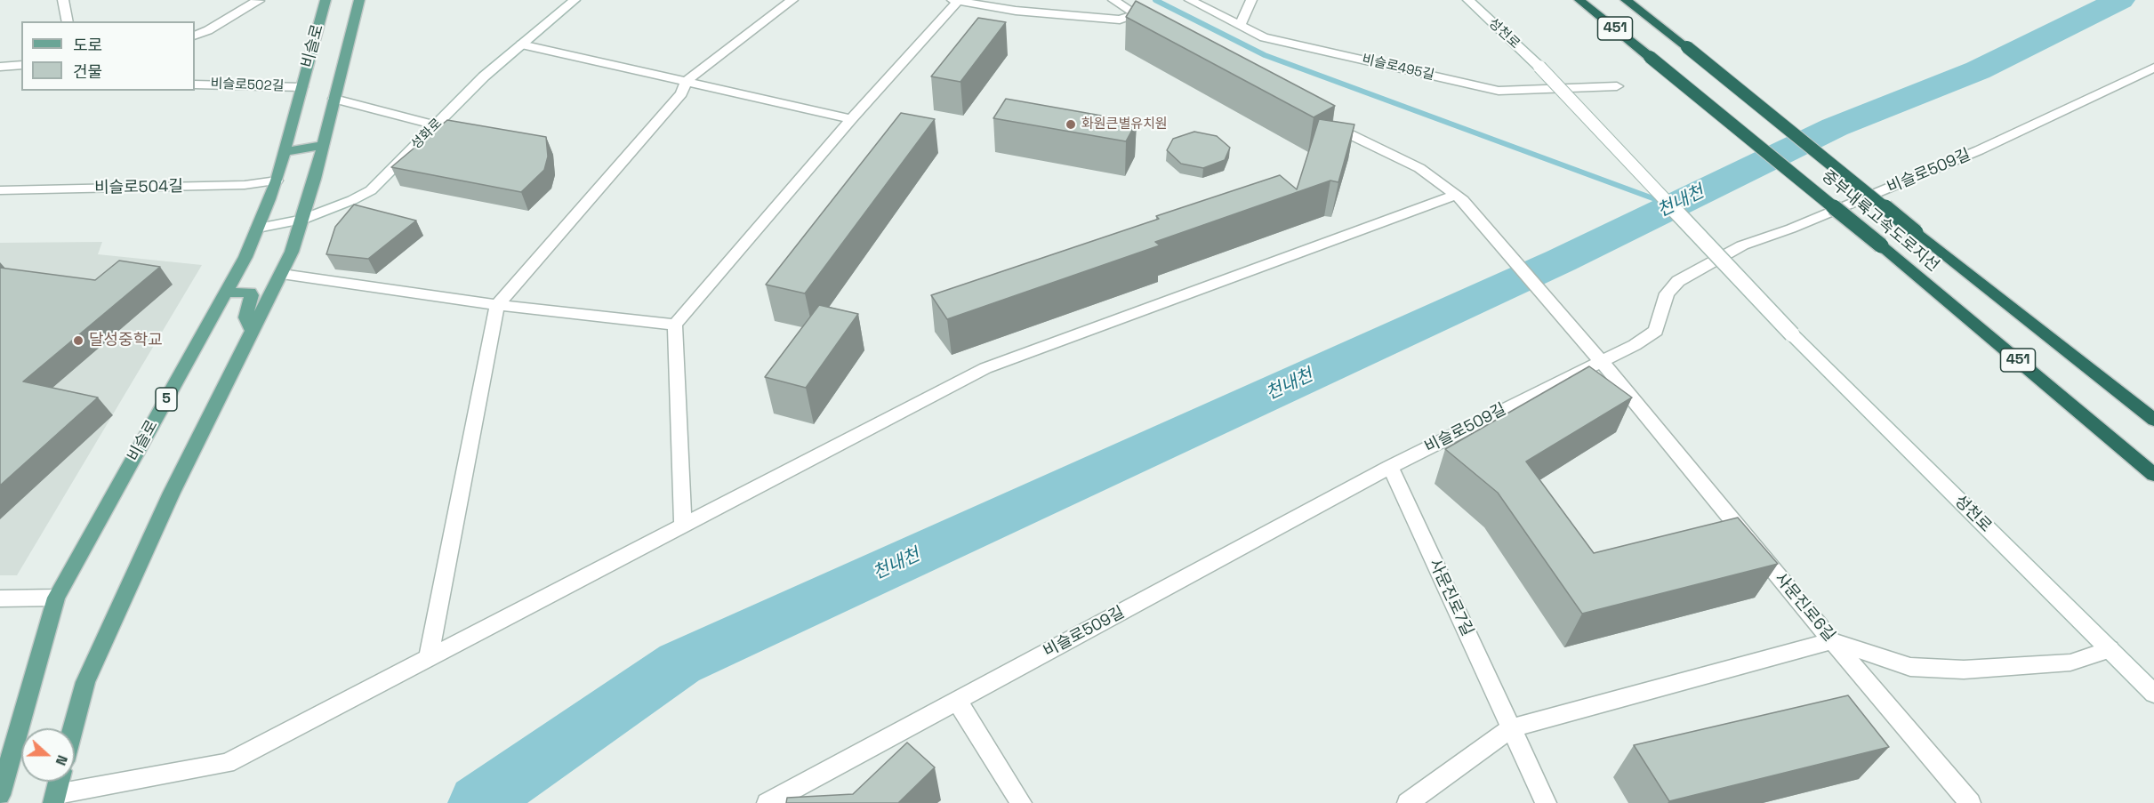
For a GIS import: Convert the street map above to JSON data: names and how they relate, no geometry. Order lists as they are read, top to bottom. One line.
{"streets":{"highway":["451","중부내륙고속도로지선"],"main road":["비슬로","5"],"street":["성천로","비슬로495길","비슬로502길","성화로","비슬로509길","비슬로504길","사문진로7길","사문진로6길"]},"crossings":[["비슬로","비슬로502길"],["비슬로","성화로"],["비슬로","비슬로504길"],["비슬로509길","사문진로7길"],["비슬로509길","사문진로6길"]],"water":["천내천"],"places":["화원큰별유치원","달성중학교"],"legend":["도로","건물"],"north":"right"}
